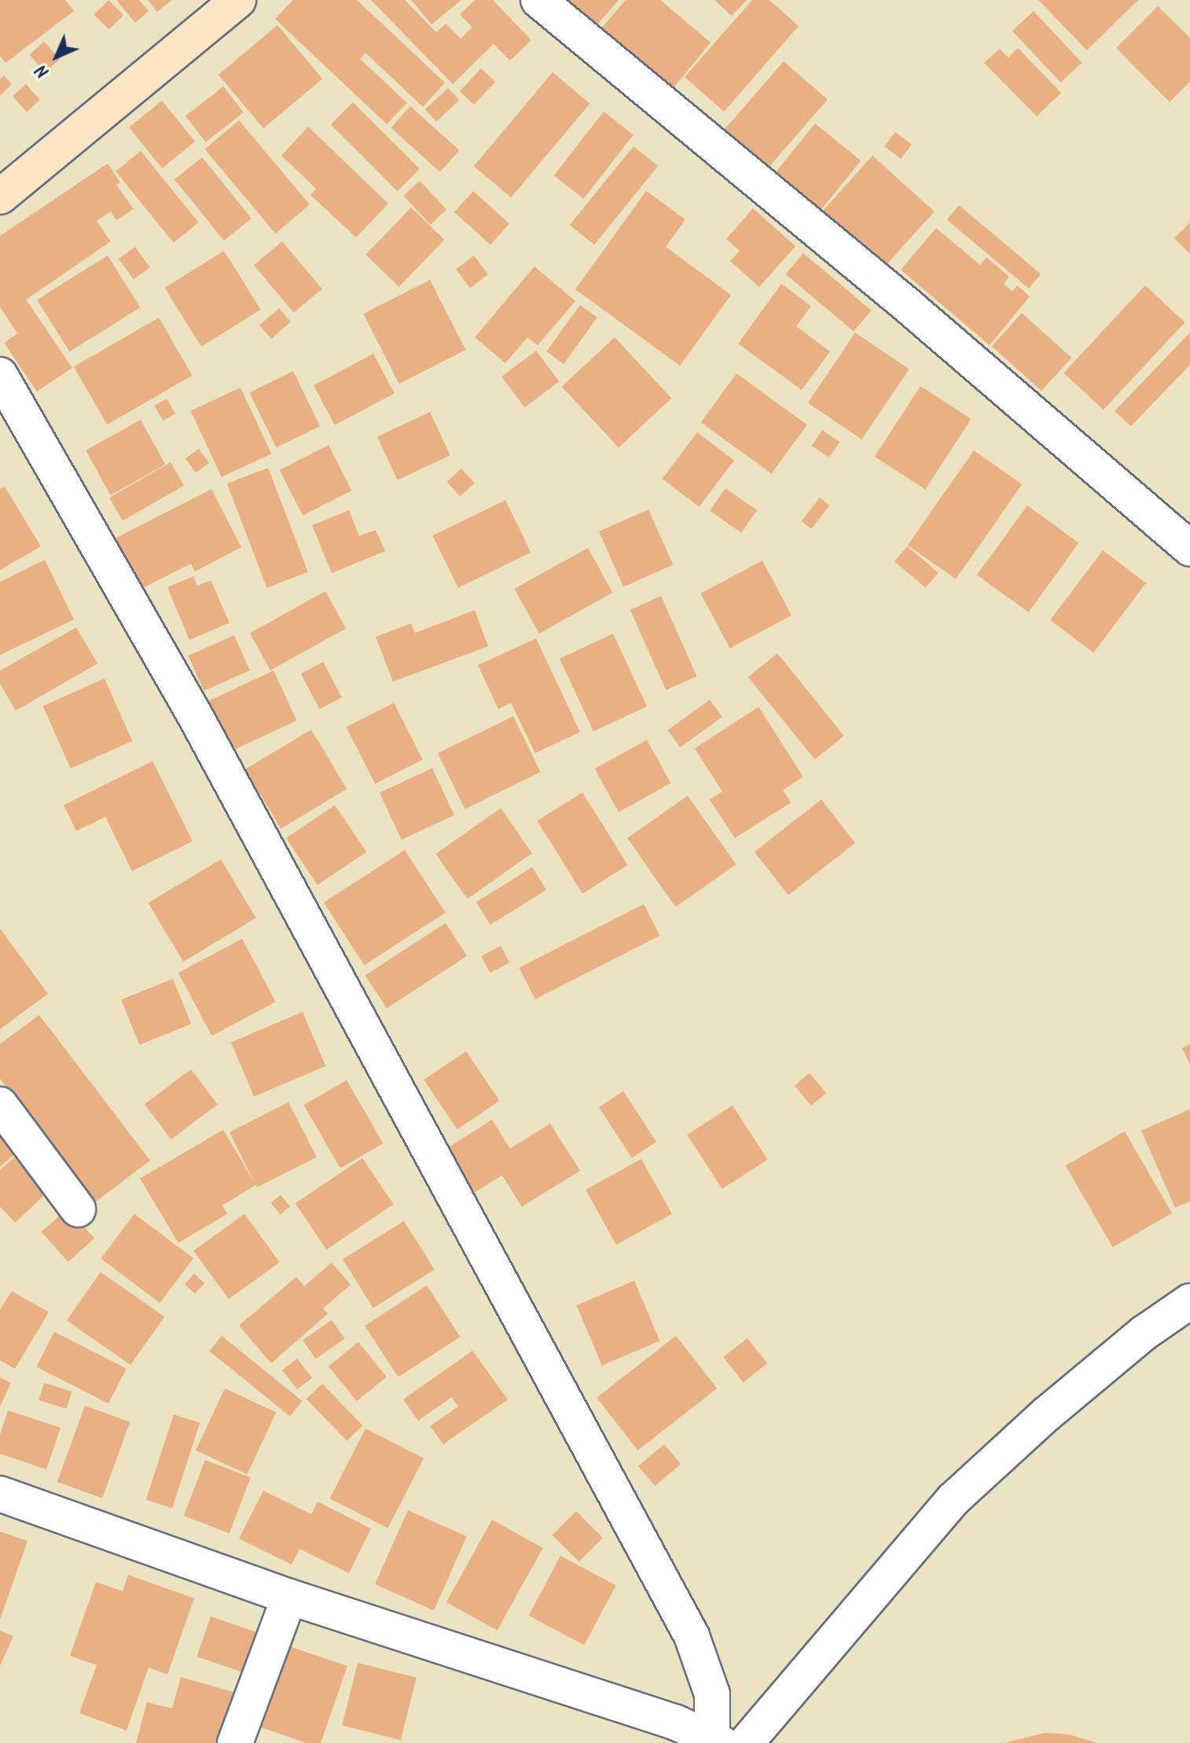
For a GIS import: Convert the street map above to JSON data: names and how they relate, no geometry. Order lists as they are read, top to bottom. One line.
{"north":"bottom left"}
